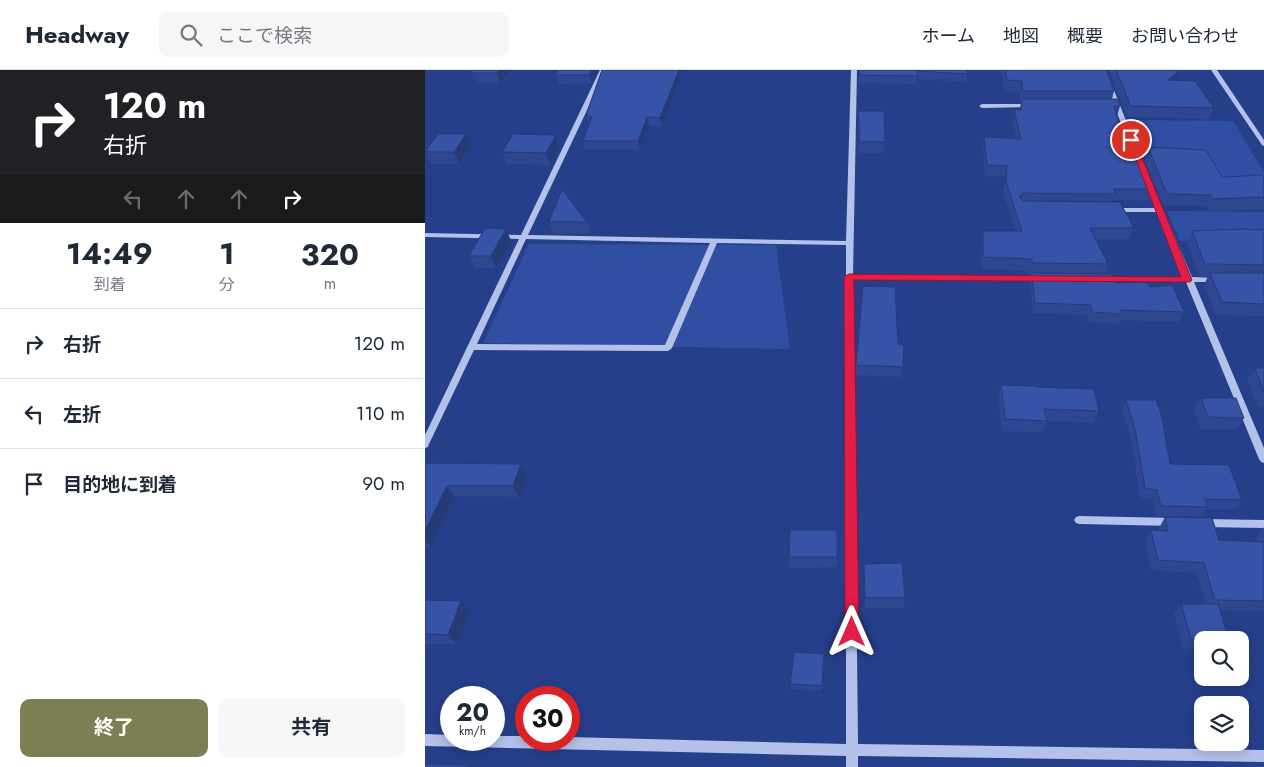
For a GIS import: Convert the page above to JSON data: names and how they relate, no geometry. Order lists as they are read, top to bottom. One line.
{"page":{"header":"Headway","search":"ここで検索","nav":["ホーム","地図","概要","お問い合わせ"],"turn":["120 m","右折"],"eta":["14:49","到着","1","分","320","m"],"list":[{"name":"右折","value":"120 m"},{"name":"左折","value":"110 m"},{"name":"目的地に到着","value":"90 m"}],"speed":"20 km/h","limit":"30","buttons":["終了","共有"]}}
